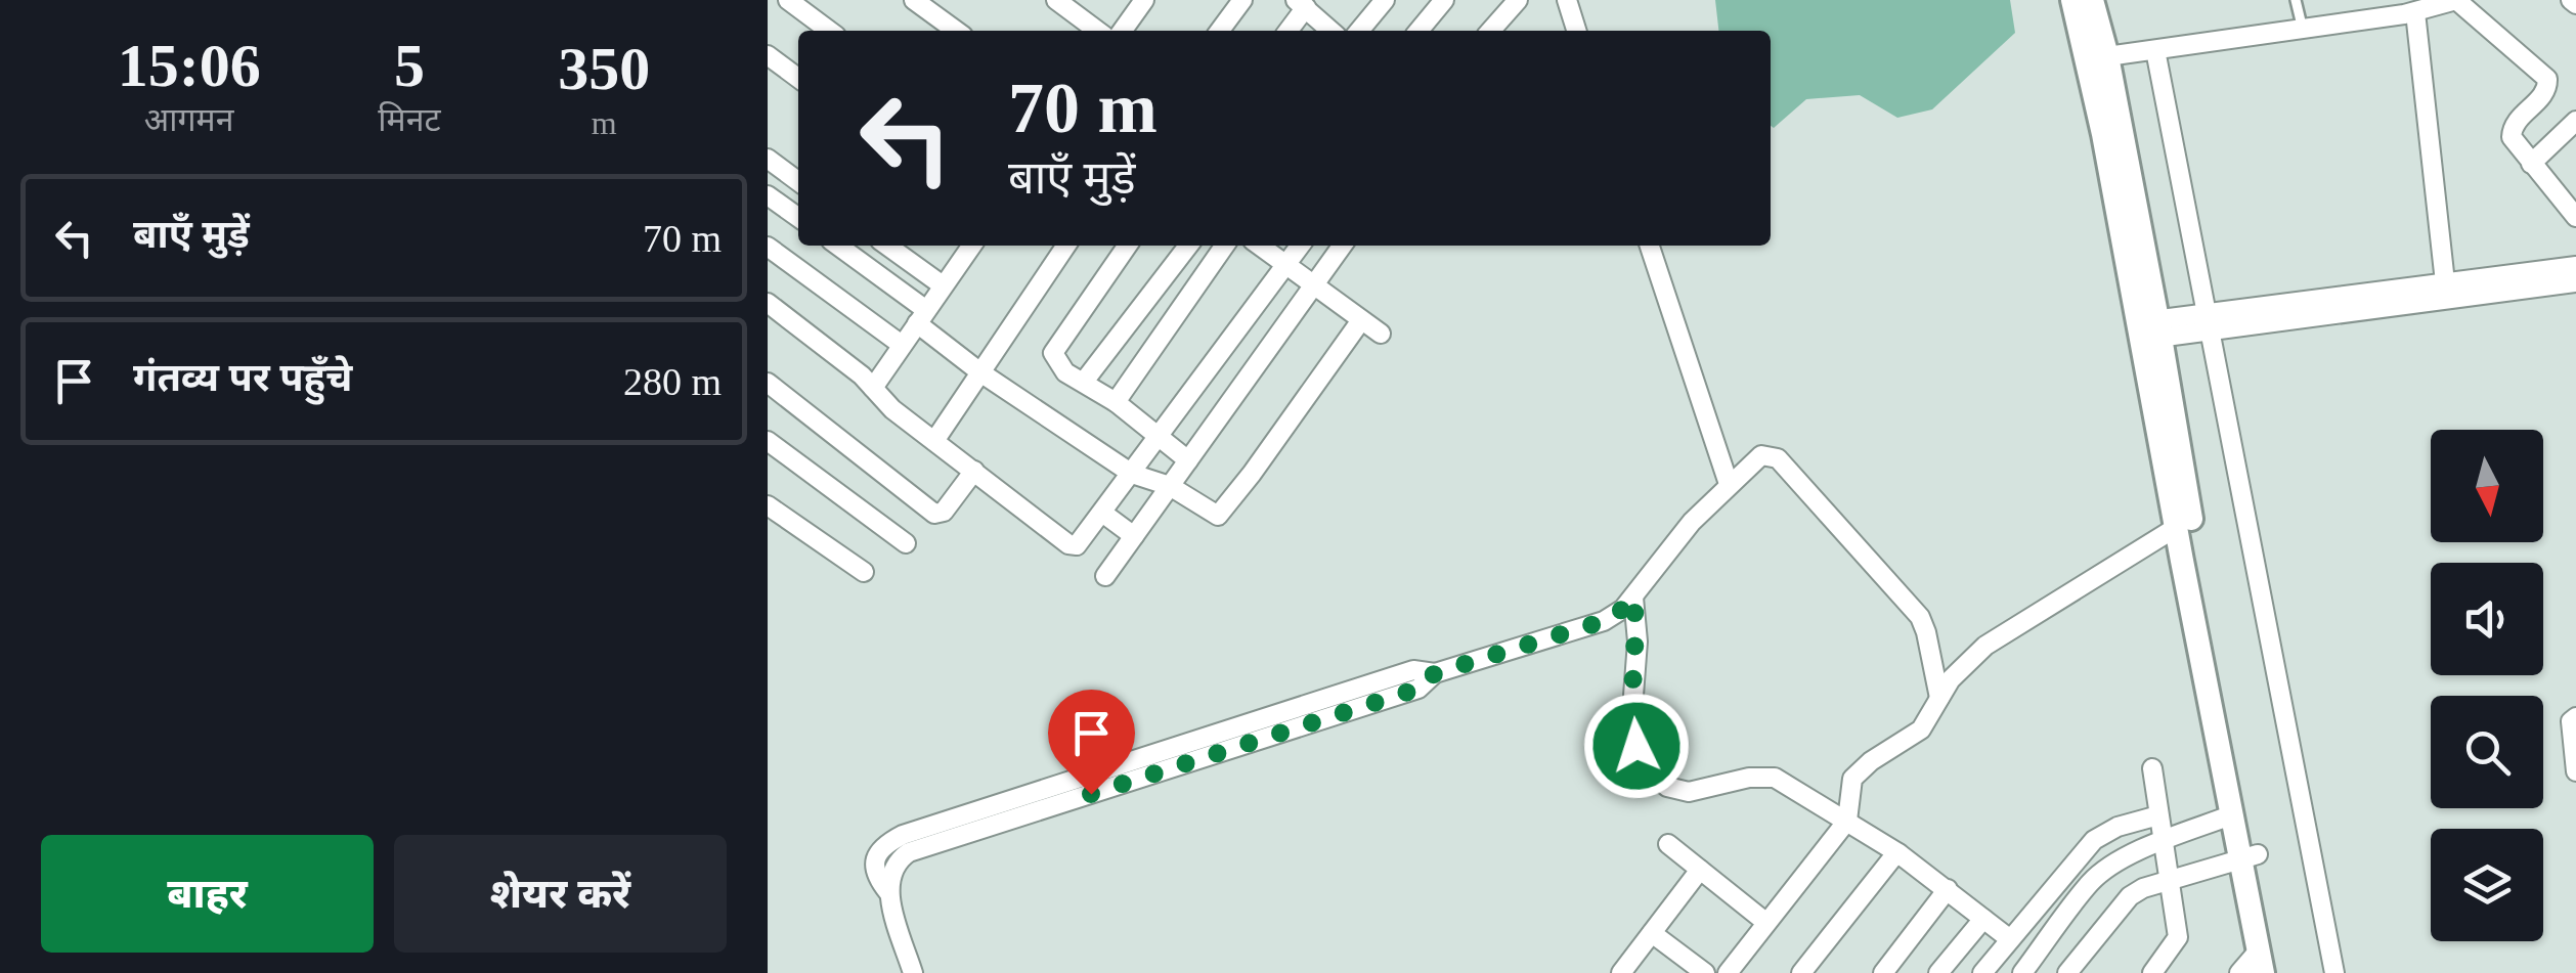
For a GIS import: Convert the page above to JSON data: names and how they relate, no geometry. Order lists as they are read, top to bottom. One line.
{"north":"bottom","page":{"eta":["15:06","आगमन","5","मिनट","350","m"],"turn":["70 m","बाएँ मुड़ें"],"list":[{"name":"बाएँ मुड़ें","value":"70 m"},{"name":"गंतव्य पर पहुँचे","value":"280 m"}],"buttons":["बाहर","शेयर करें"]}}
